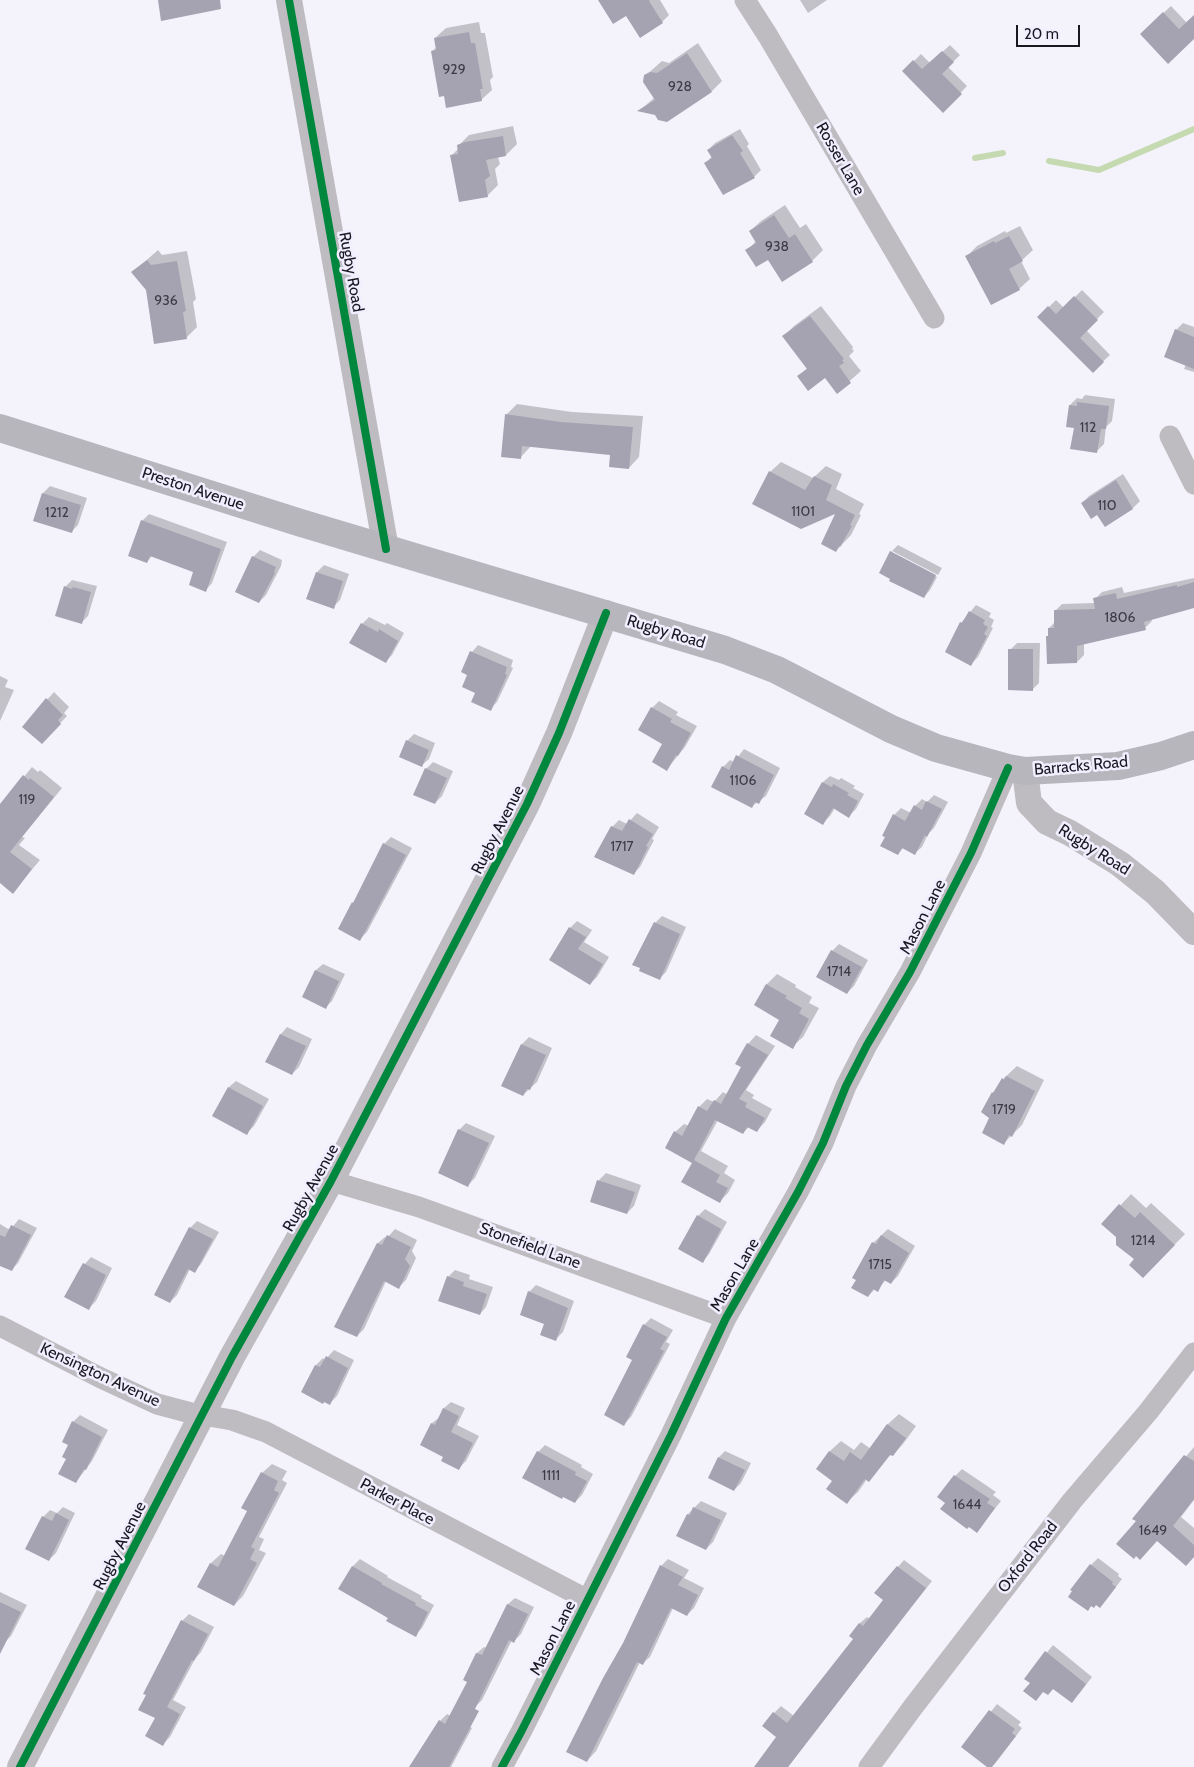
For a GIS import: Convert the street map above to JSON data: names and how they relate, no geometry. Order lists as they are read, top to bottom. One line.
{"streets":{"main road":["Rugby Road","Preston Avenue","Barracks Road"],"street":["Rosser Lane","Rugby Avenue","Mason Lane","Stonefield Lane","Kensington Avenue","Parker Place","Oxford Road"]},"crossings":[["Rugby Road","Preston Avenue"],["Rugby Road","Barracks Road"],["Rugby Road","Rugby Avenue"],["Rugby Road","Mason Lane"],["Barracks Road","Mason Lane"],["Rugby Avenue","Stonefield Lane"],["Rugby Avenue","Kensington Avenue"],["Rugby Avenue","Parker Place"],["Mason Lane","Stonefield Lane"],["Mason Lane","Parker Place"],["Kensington Avenue","Parker Place"]],"house_numbers":["929","928","938","936","112","110","1101","1212","1806","1106","119","1717","1714","1719","1214","1715","1111","1644","1649"],"scale_bar":"20 m"}
